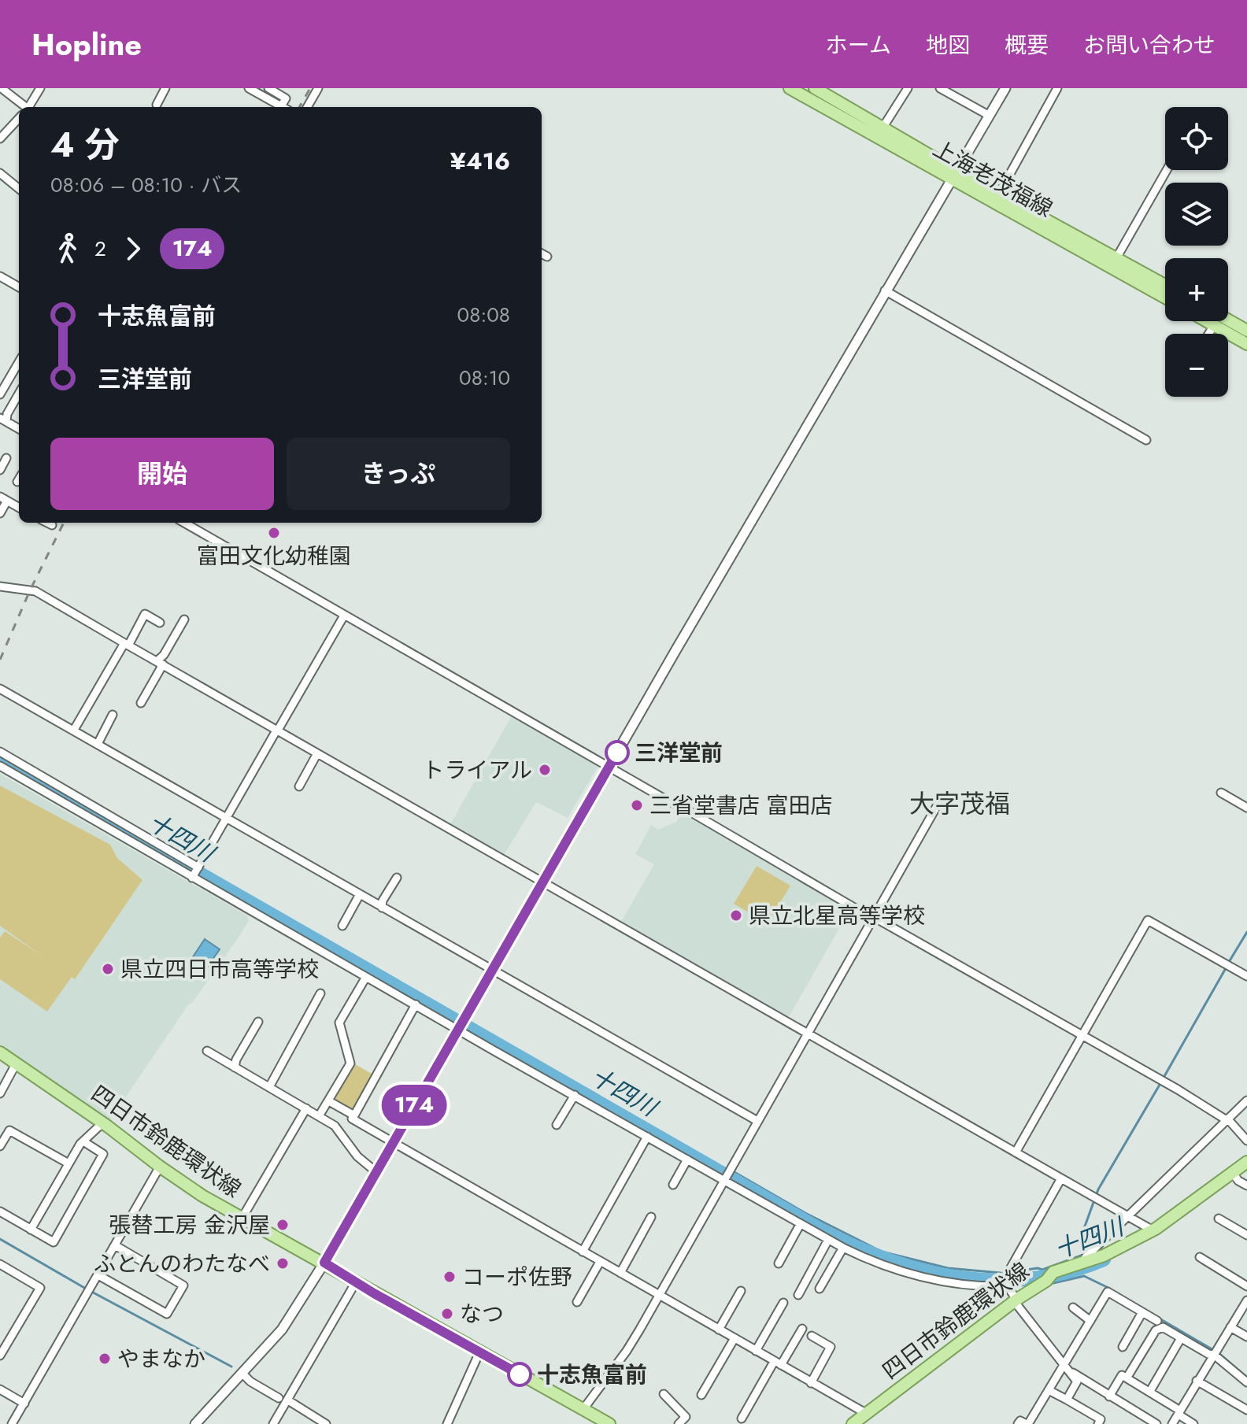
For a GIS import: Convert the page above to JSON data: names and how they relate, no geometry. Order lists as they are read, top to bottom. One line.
{"streets":{"main road":["上海老茂福線","四日市鈴鹿環状線"]},"districts":["大字茂福"],"water":["十四川"],"places":["富田文化幼稚園","三洋堂前","トライアル","三省堂書店 富田店","県立北星高等学校","県立四日市高等学校","張替工房 金沢屋","ふとんのわたなべ","コーポ佐野","なつ","やまなか","十志魚富前"],"lines":["bus line 174"],"page":{"header":"Hopline","nav":["ホーム","地図","概要","お問い合わせ"],"on_map":"174","map_buttons":["+","−"],"heading":["4 分","08:06 – 08:10 · バス","¥416"],"legs":["2","174"],"list":[{"name":"十志魚富前","value":"08:08"},{"name":"三洋堂前","value":"08:10"}],"buttons":["開始","きっぷ"]}}
